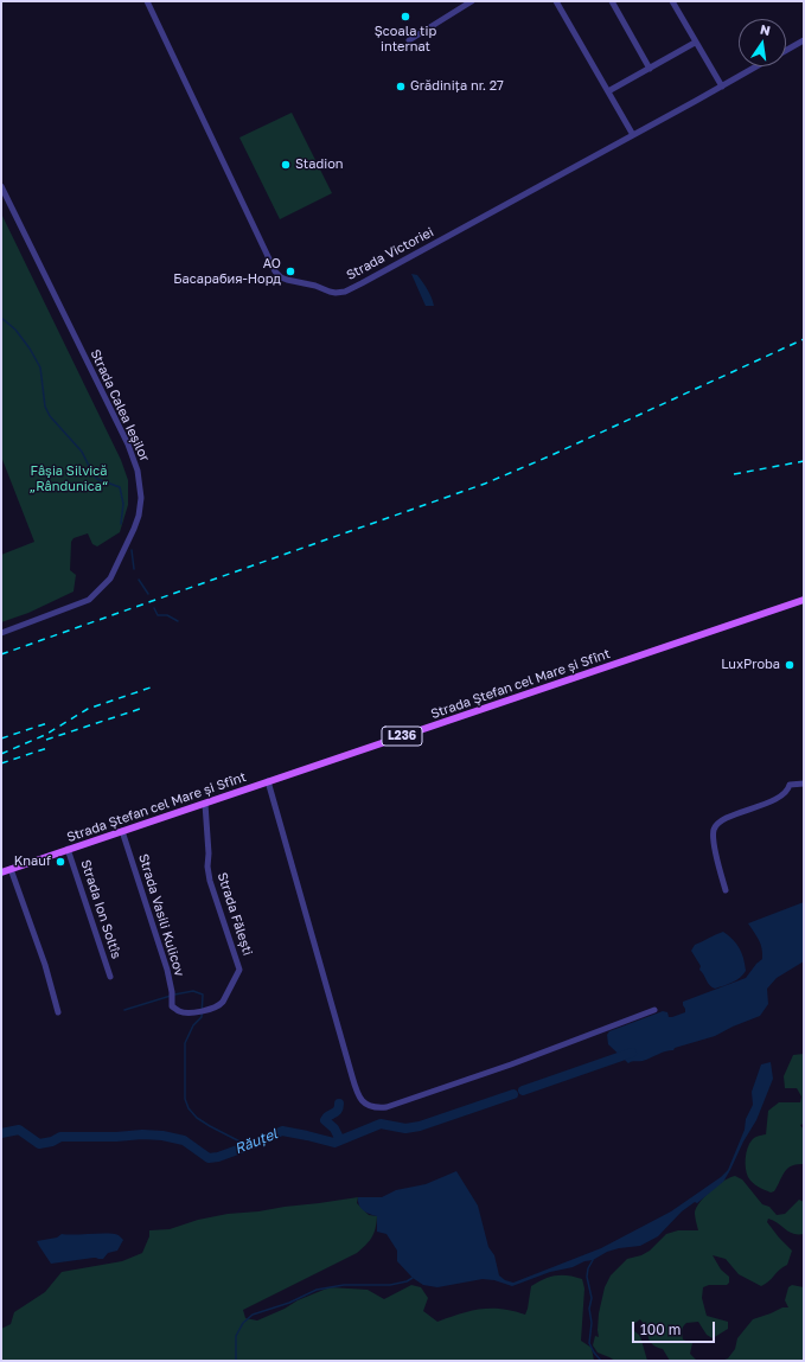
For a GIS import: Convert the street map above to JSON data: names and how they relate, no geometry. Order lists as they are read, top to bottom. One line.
{"streets":{"main road":["Strada Ștefan cel Mare și Sfînt","L236"],"street":["Strada Victoriei","Strada Calea Ieșilor","Strada Ion Soltîs","Strada Fălești","Strada Vasili Kulicov"]},"crossings":[["Strada Ștefan cel Mare și Sfînt","Strada Ion Soltîs"],["Strada Ștefan cel Mare și Sfînt","Strada Fălești"],["Strada Ștefan cel Mare și Sfînt","Strada Vasili Kulicov"],["Strada Fălești","Strada Vasili Kulicov"]],"water":["Răuțel"],"parks":["Fâşia Silvică „Rândunica“"],"places":["Școala tip internat","Grădinița nr. 27","Stadion","АО Басарабия-Норд","LuxProba","Knauf"],"scale_bar":"100 m","north":"top"}
